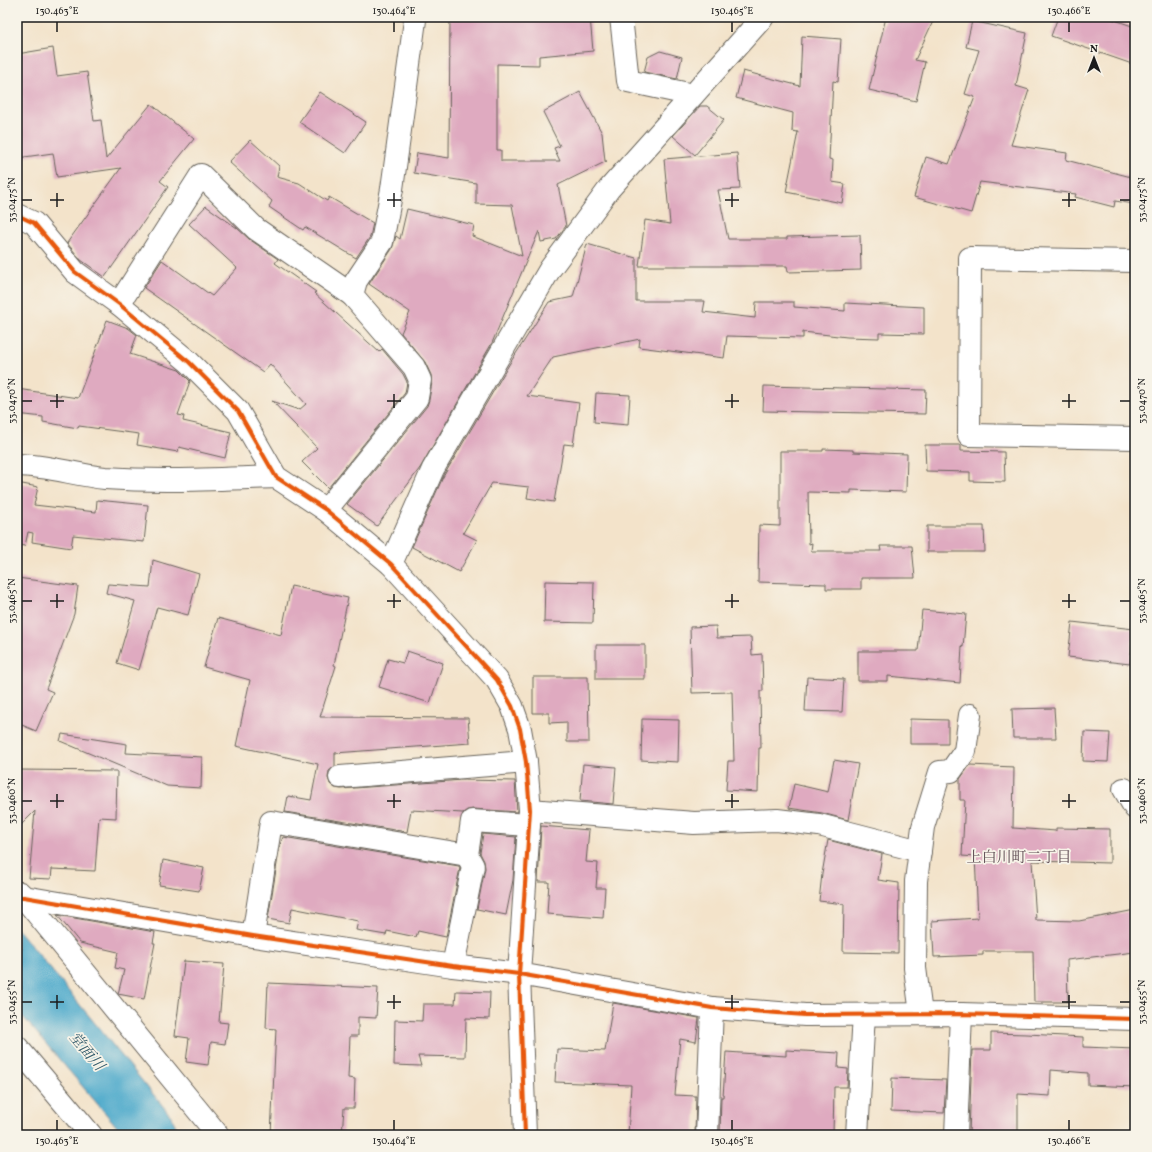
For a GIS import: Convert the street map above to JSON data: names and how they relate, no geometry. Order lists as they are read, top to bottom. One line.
{"districts":["上白川町二丁目"],"water":["堂面川"],"north":"top","coordinates":["130.463°E","130.464°E","130.465°E","130.466°E","33.0475°N","33.0470°N","33.0465°N","33.0460°N","33.0455°N"]}
